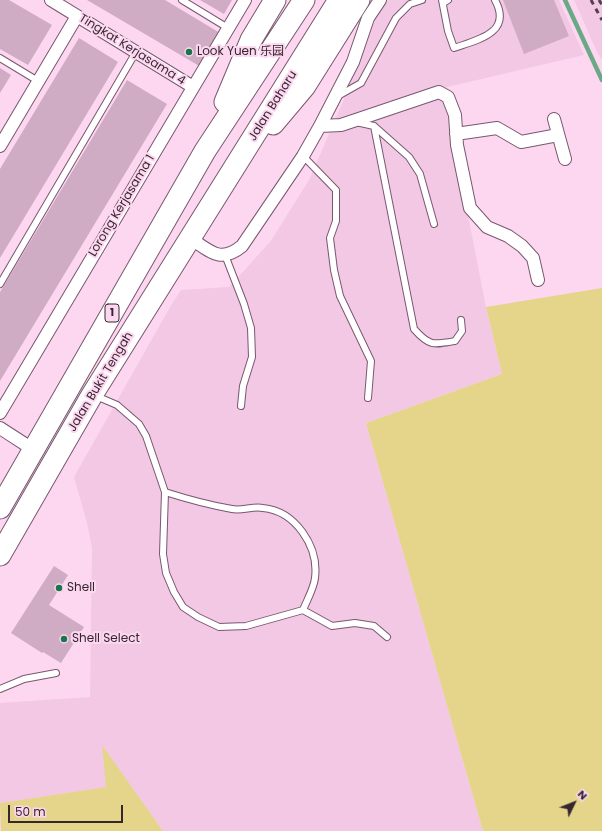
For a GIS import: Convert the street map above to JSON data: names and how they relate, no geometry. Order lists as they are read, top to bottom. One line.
{"streets":{"highway":["Jalan Baharu","1","Jalan Bukit Tengah"],"street":["Tingkat Kerjasama 4","Lorong Kerjasama 1"]},"crossings":[["Tingkat Kerjasama 4","Lorong Kerjasama 1"],["Jalan Baharu","Jalan Bukit Tengah"],["1","Jalan Bukit Tengah"]],"places":["Look Yuen 乐园","Shell","Shell Select"],"scale_bar":"50 m","north":"top right"}
